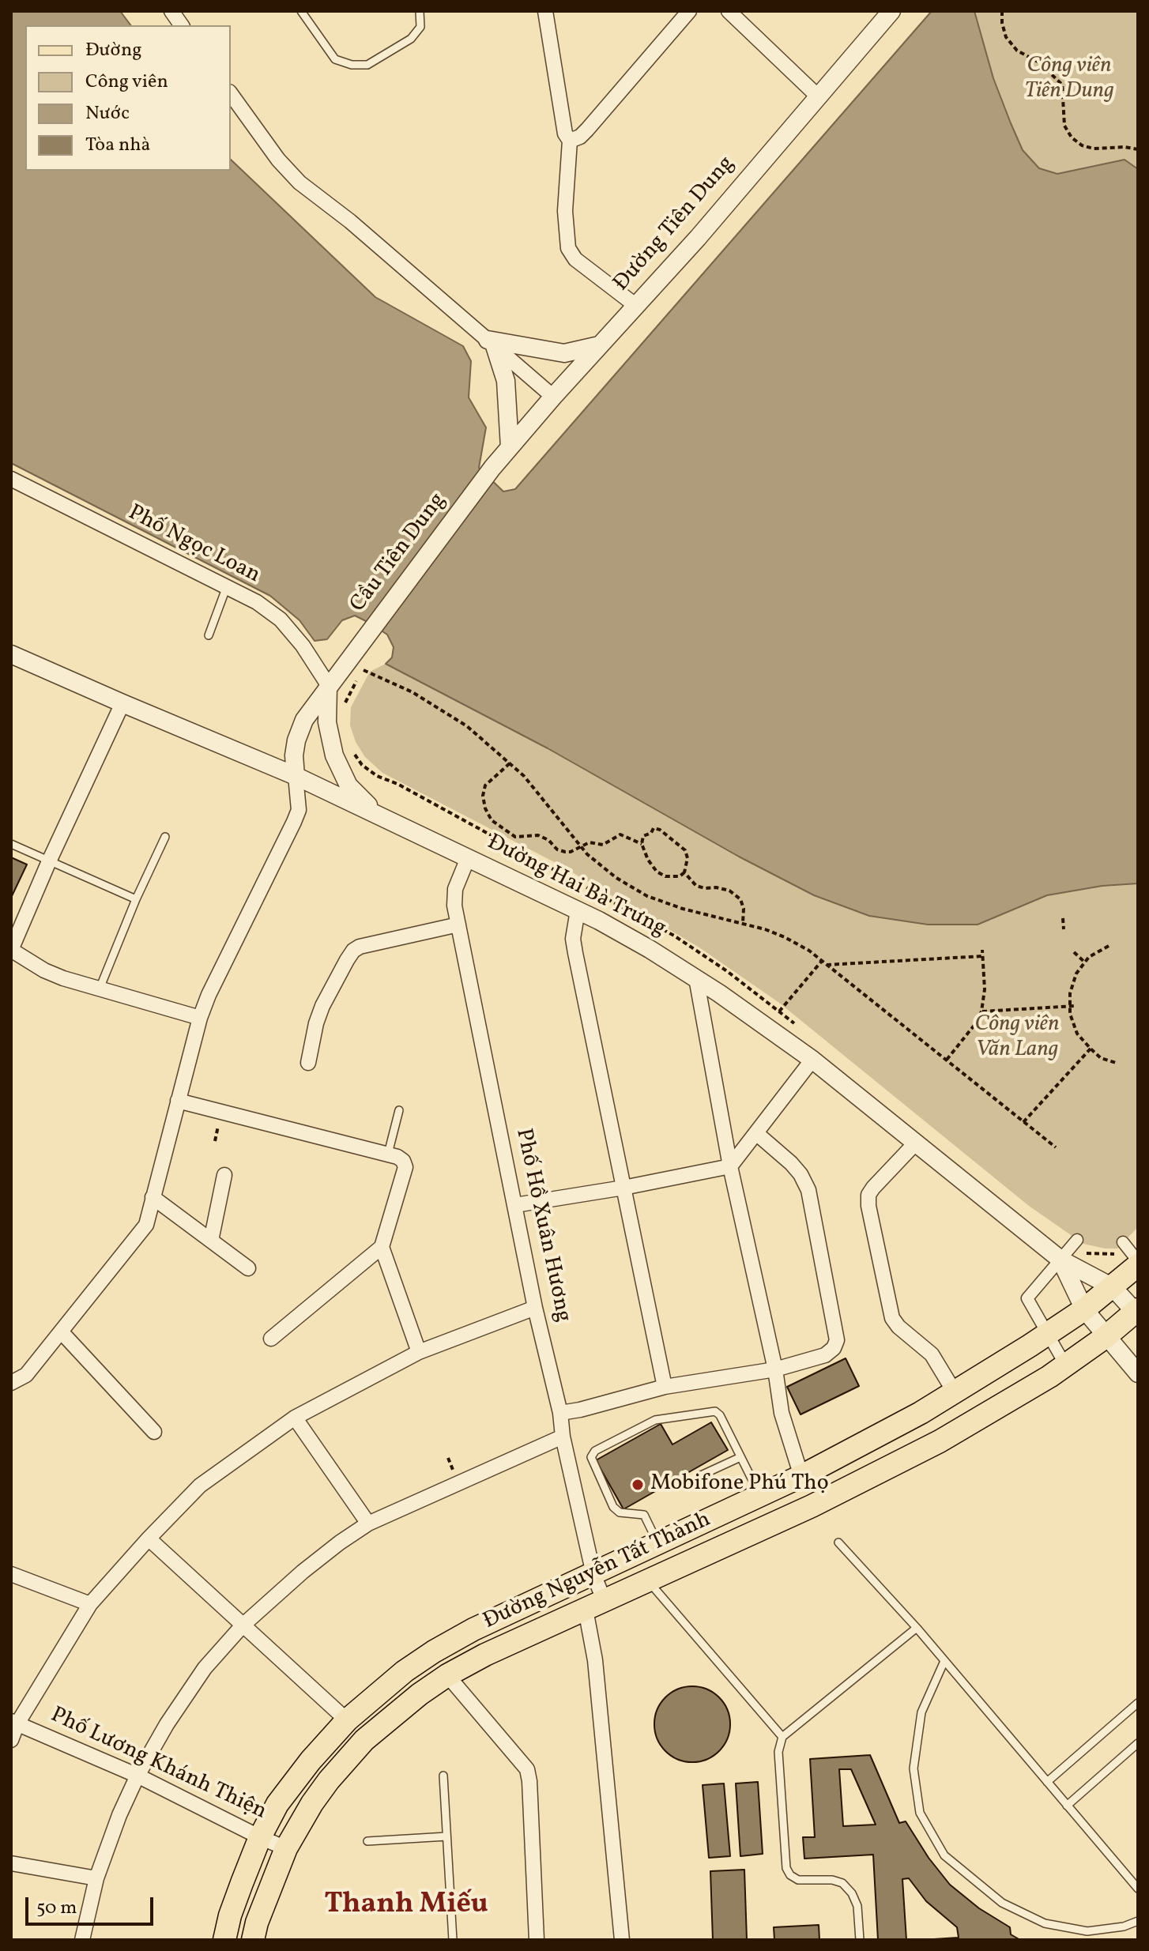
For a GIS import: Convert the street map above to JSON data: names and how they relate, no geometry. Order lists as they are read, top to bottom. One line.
{"streets":{"main road":["Đường Nguyễn Tất Thành"],"street":["Đường Tiên Dung","Phố Ngọc Loan","Cầu Tiên Dung","Đường Hai Bà Trưng","Phố Hồ Xuân Hương","Phố Lương Khánh Thiện"]},"crossings":[["Đường Tiên Dung","Cầu Tiên Dung"],["Phố Ngọc Loan","Cầu Tiên Dung"],["Đường Hai Bà Trưng","Phố Hồ Xuân Hương"],["Đường Hai Bà Trưng","Đường Nguyễn Tất Thành"],["Phố Hồ Xuân Hương","Đường Nguyễn Tất Thành"],["Đường Nguyễn Tất Thành","Phố Lương Khánh Thiện"]],"districts":["Thanh Miếu"],"parks":["Công viên Tiên Dung","Công viên Văn Lang"],"places":["Mobifone Phú Thọ"],"legend":["Đường","Công viên","Nước","Tòa nhà"],"scale_bar":"50 m"}
